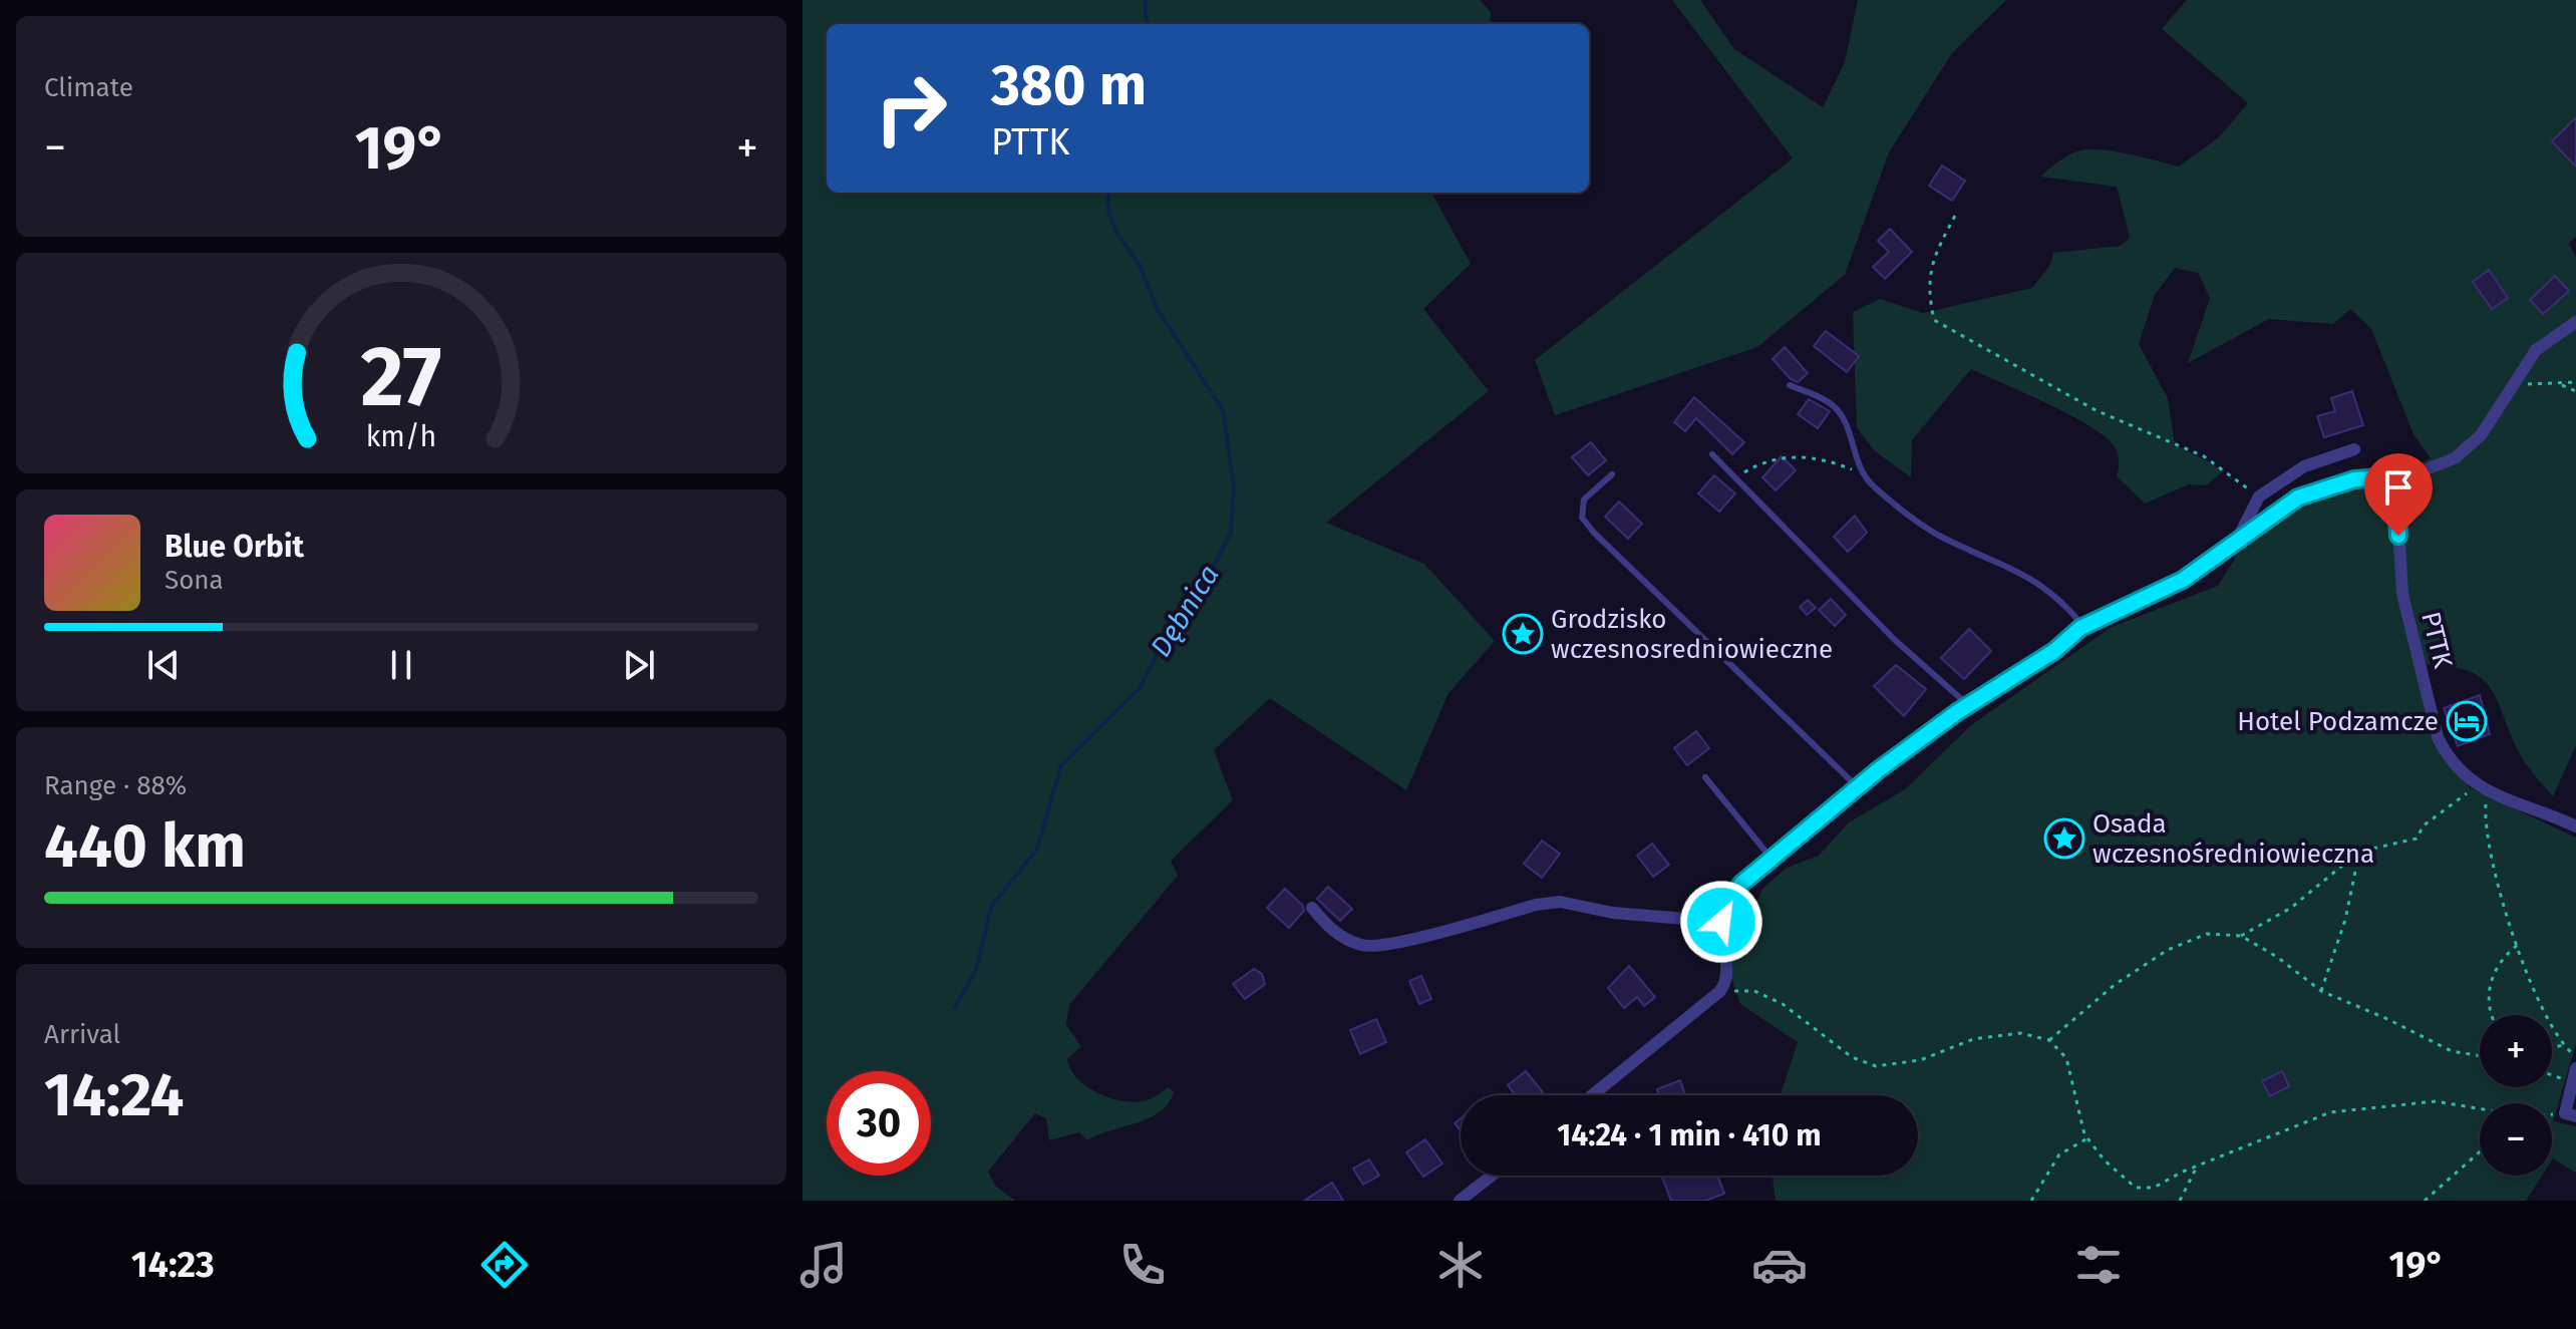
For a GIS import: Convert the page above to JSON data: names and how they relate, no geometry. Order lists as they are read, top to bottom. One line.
{"streets":{"street":["PTTK"]},"water":["Dębnica"],"places":{"place":["Grodzisko wczesnosredniowieczne","Osada wczesnośredniowieczna"],"hotel":["Hotel Podzamcze"]},"page":{"tile":["Climate",["Range · 88%","440 km"],["Arrival","14:24"]],"turn":["380 m","PTTK"],"heat":["−","19°","+"],"song":["Blue Orbit","Sona"],"map_buttons":["+","−"],"limit":"30","trip":"14:24 · 1 min · 410 m","tabs":["14:23","19°"],"gauge":["27","km/h"]}}
